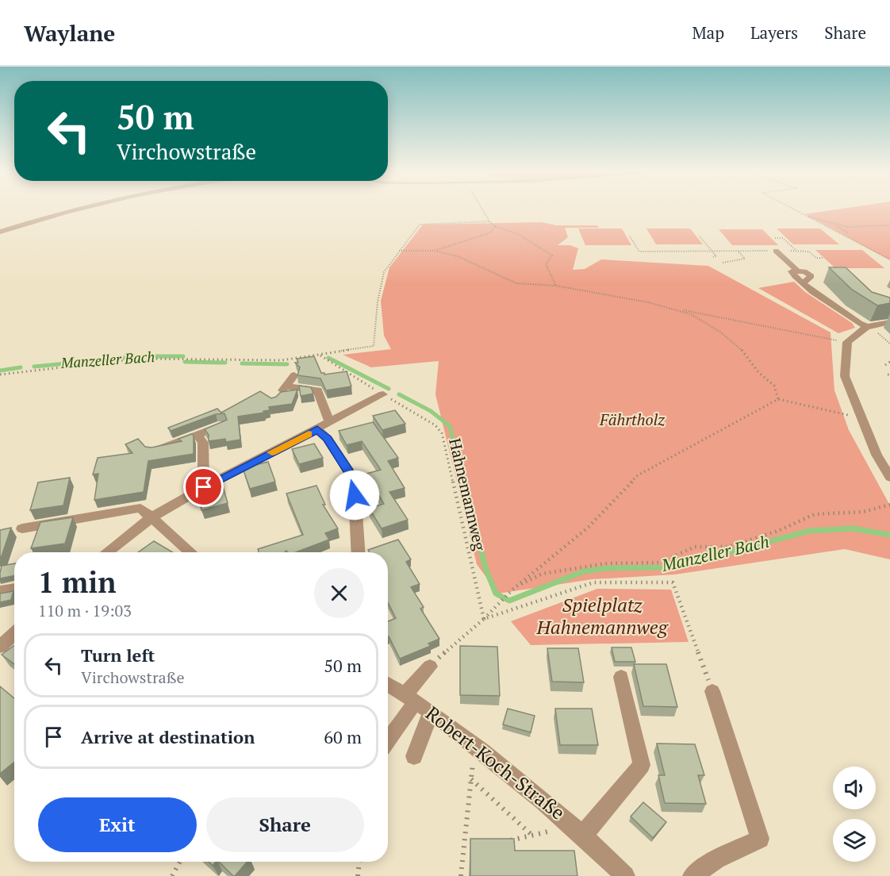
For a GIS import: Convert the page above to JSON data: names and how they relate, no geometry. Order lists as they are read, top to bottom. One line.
{"streets":{"street":["Robert-Koch-Straße"],"path":["Hahnemannweg"]},"water":["Manzeller Bach"],"parks":["Fährtholz","Spielplatz Hahnemannweg"],"page":{"header":"Waylane","nav":["Map","Layers","Share"],"turn":["50 m","Virchowstraße"],"heading":["1 min","110 m · 19:03"],"list":[{"name":"Turn left","note":"Virchowstraße","value":"50 m"},{"name":"Arrive at destination","value":"60 m"}],"buttons":["Exit","Share"]}}
